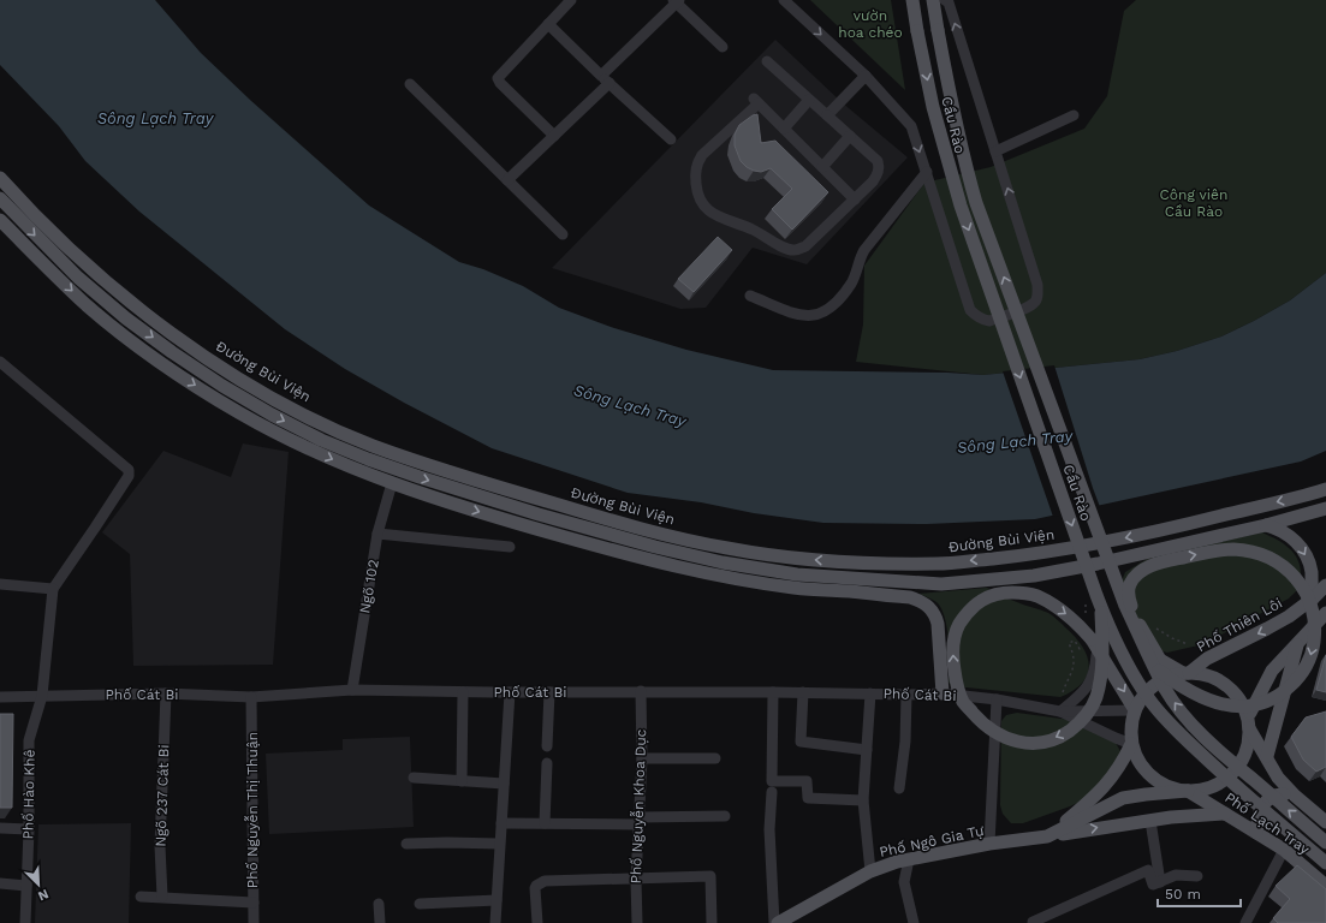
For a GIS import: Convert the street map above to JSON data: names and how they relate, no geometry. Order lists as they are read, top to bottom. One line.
{"streets":{"main road":["Cầu Rào","Đường Bùi Viện","Phố Thiên Lôi","Phố Lạch Tray","Phố Ngô Gia Tự"],"street":["Ngõ 102","Phố Cát Bi","Phố Hào Khê","Ngõ 237 Cát Bi","Phố Nguyễn Khoa Dục","Phố Nguyễn Thị Thuận"]},"crossings":[["Ngõ 102","Phố Cát Bi"],["Phố Thiên Lôi","Phố Cát Bi"],["Phố Thiên Lôi","Phố Lạch Tray"],["Phố Thiên Lôi","Phố Ngô Gia Tự"],["Phố Cát Bi","Phố Hào Khê"],["Phố Cát Bi","Ngõ 237 Cát Bi"],["Phố Cát Bi","Phố Nguyễn Khoa Dục"],["Phố Cát Bi","Phố Nguyễn Thị Thuận"],["Phố Cát Bi","Phố Lạch Tray"],["Phố Cát Bi","Phố Ngô Gia Tự"],["Phố Lạch Tray","Phố Ngô Gia Tự"]],"water":["Sông Lạch Tray"],"parks":["vườn hoa chéo","Công viên Cầu Rào"],"scale_bar":"50 m","north":"bottom right"}
